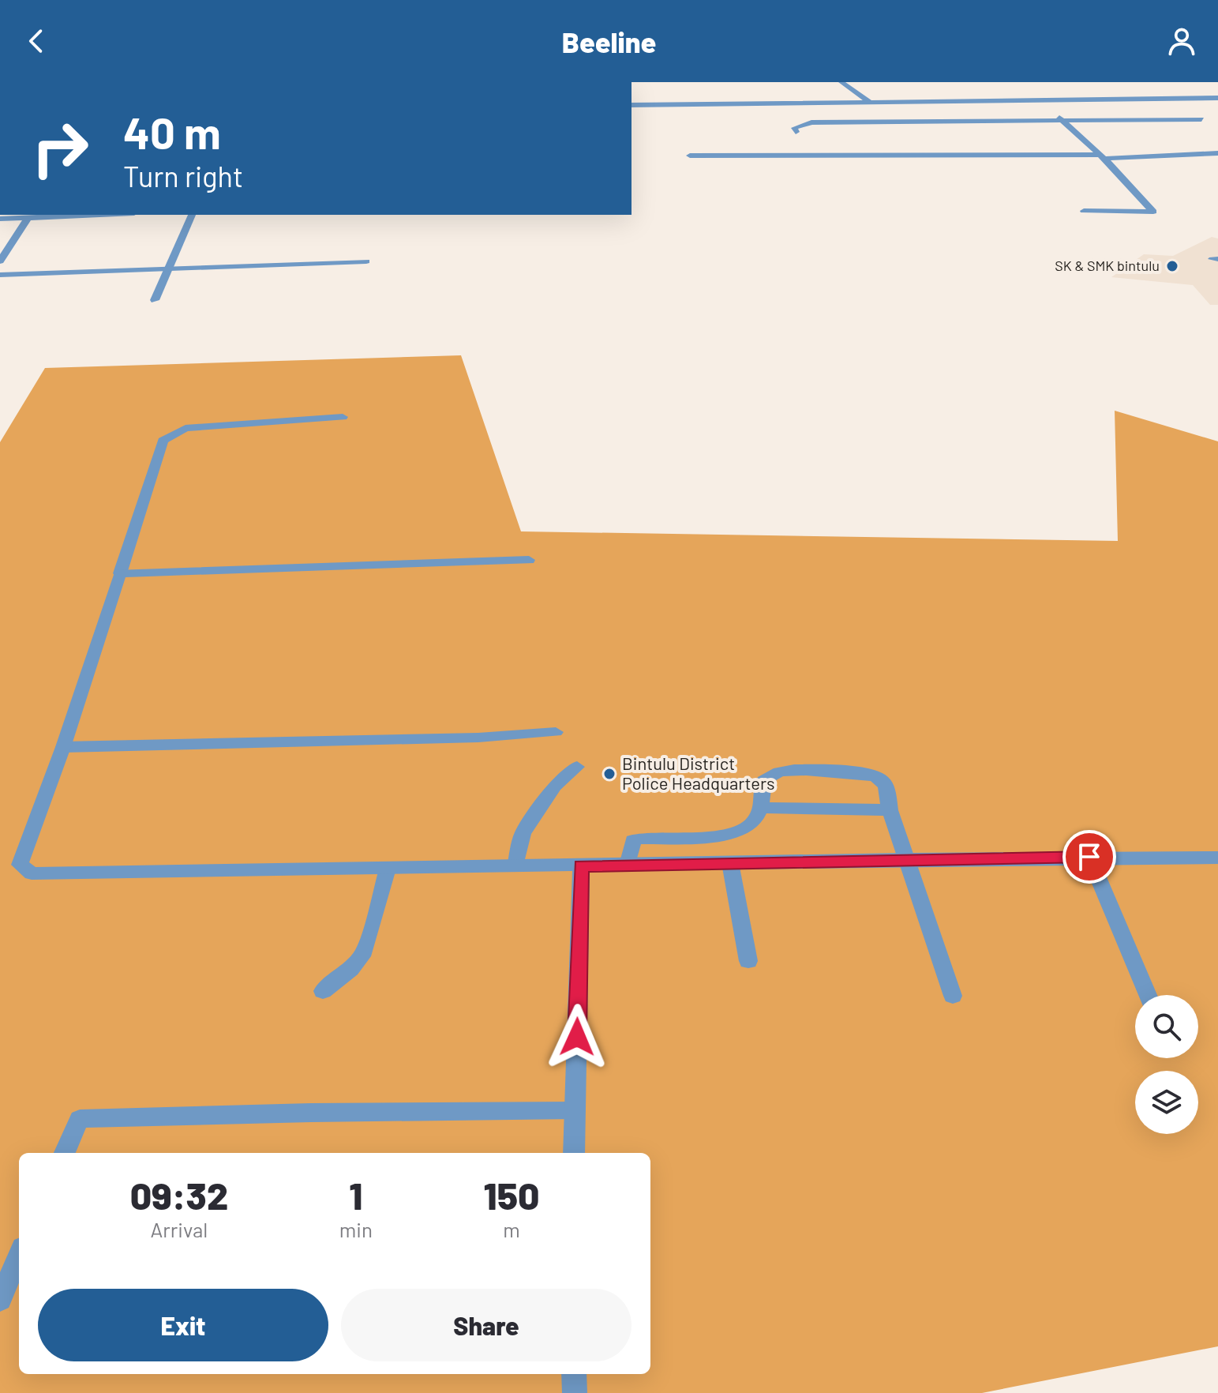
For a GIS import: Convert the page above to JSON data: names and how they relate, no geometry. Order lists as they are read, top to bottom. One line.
{"places":["SK & SMK bintulu","Bintulu District Police Headquarters"],"page":{"header":"Beeline","turn":["40 m","Turn right"],"eta":["09:32","Arrival","1","min","150","m"],"buttons":["Exit","Share"]}}
